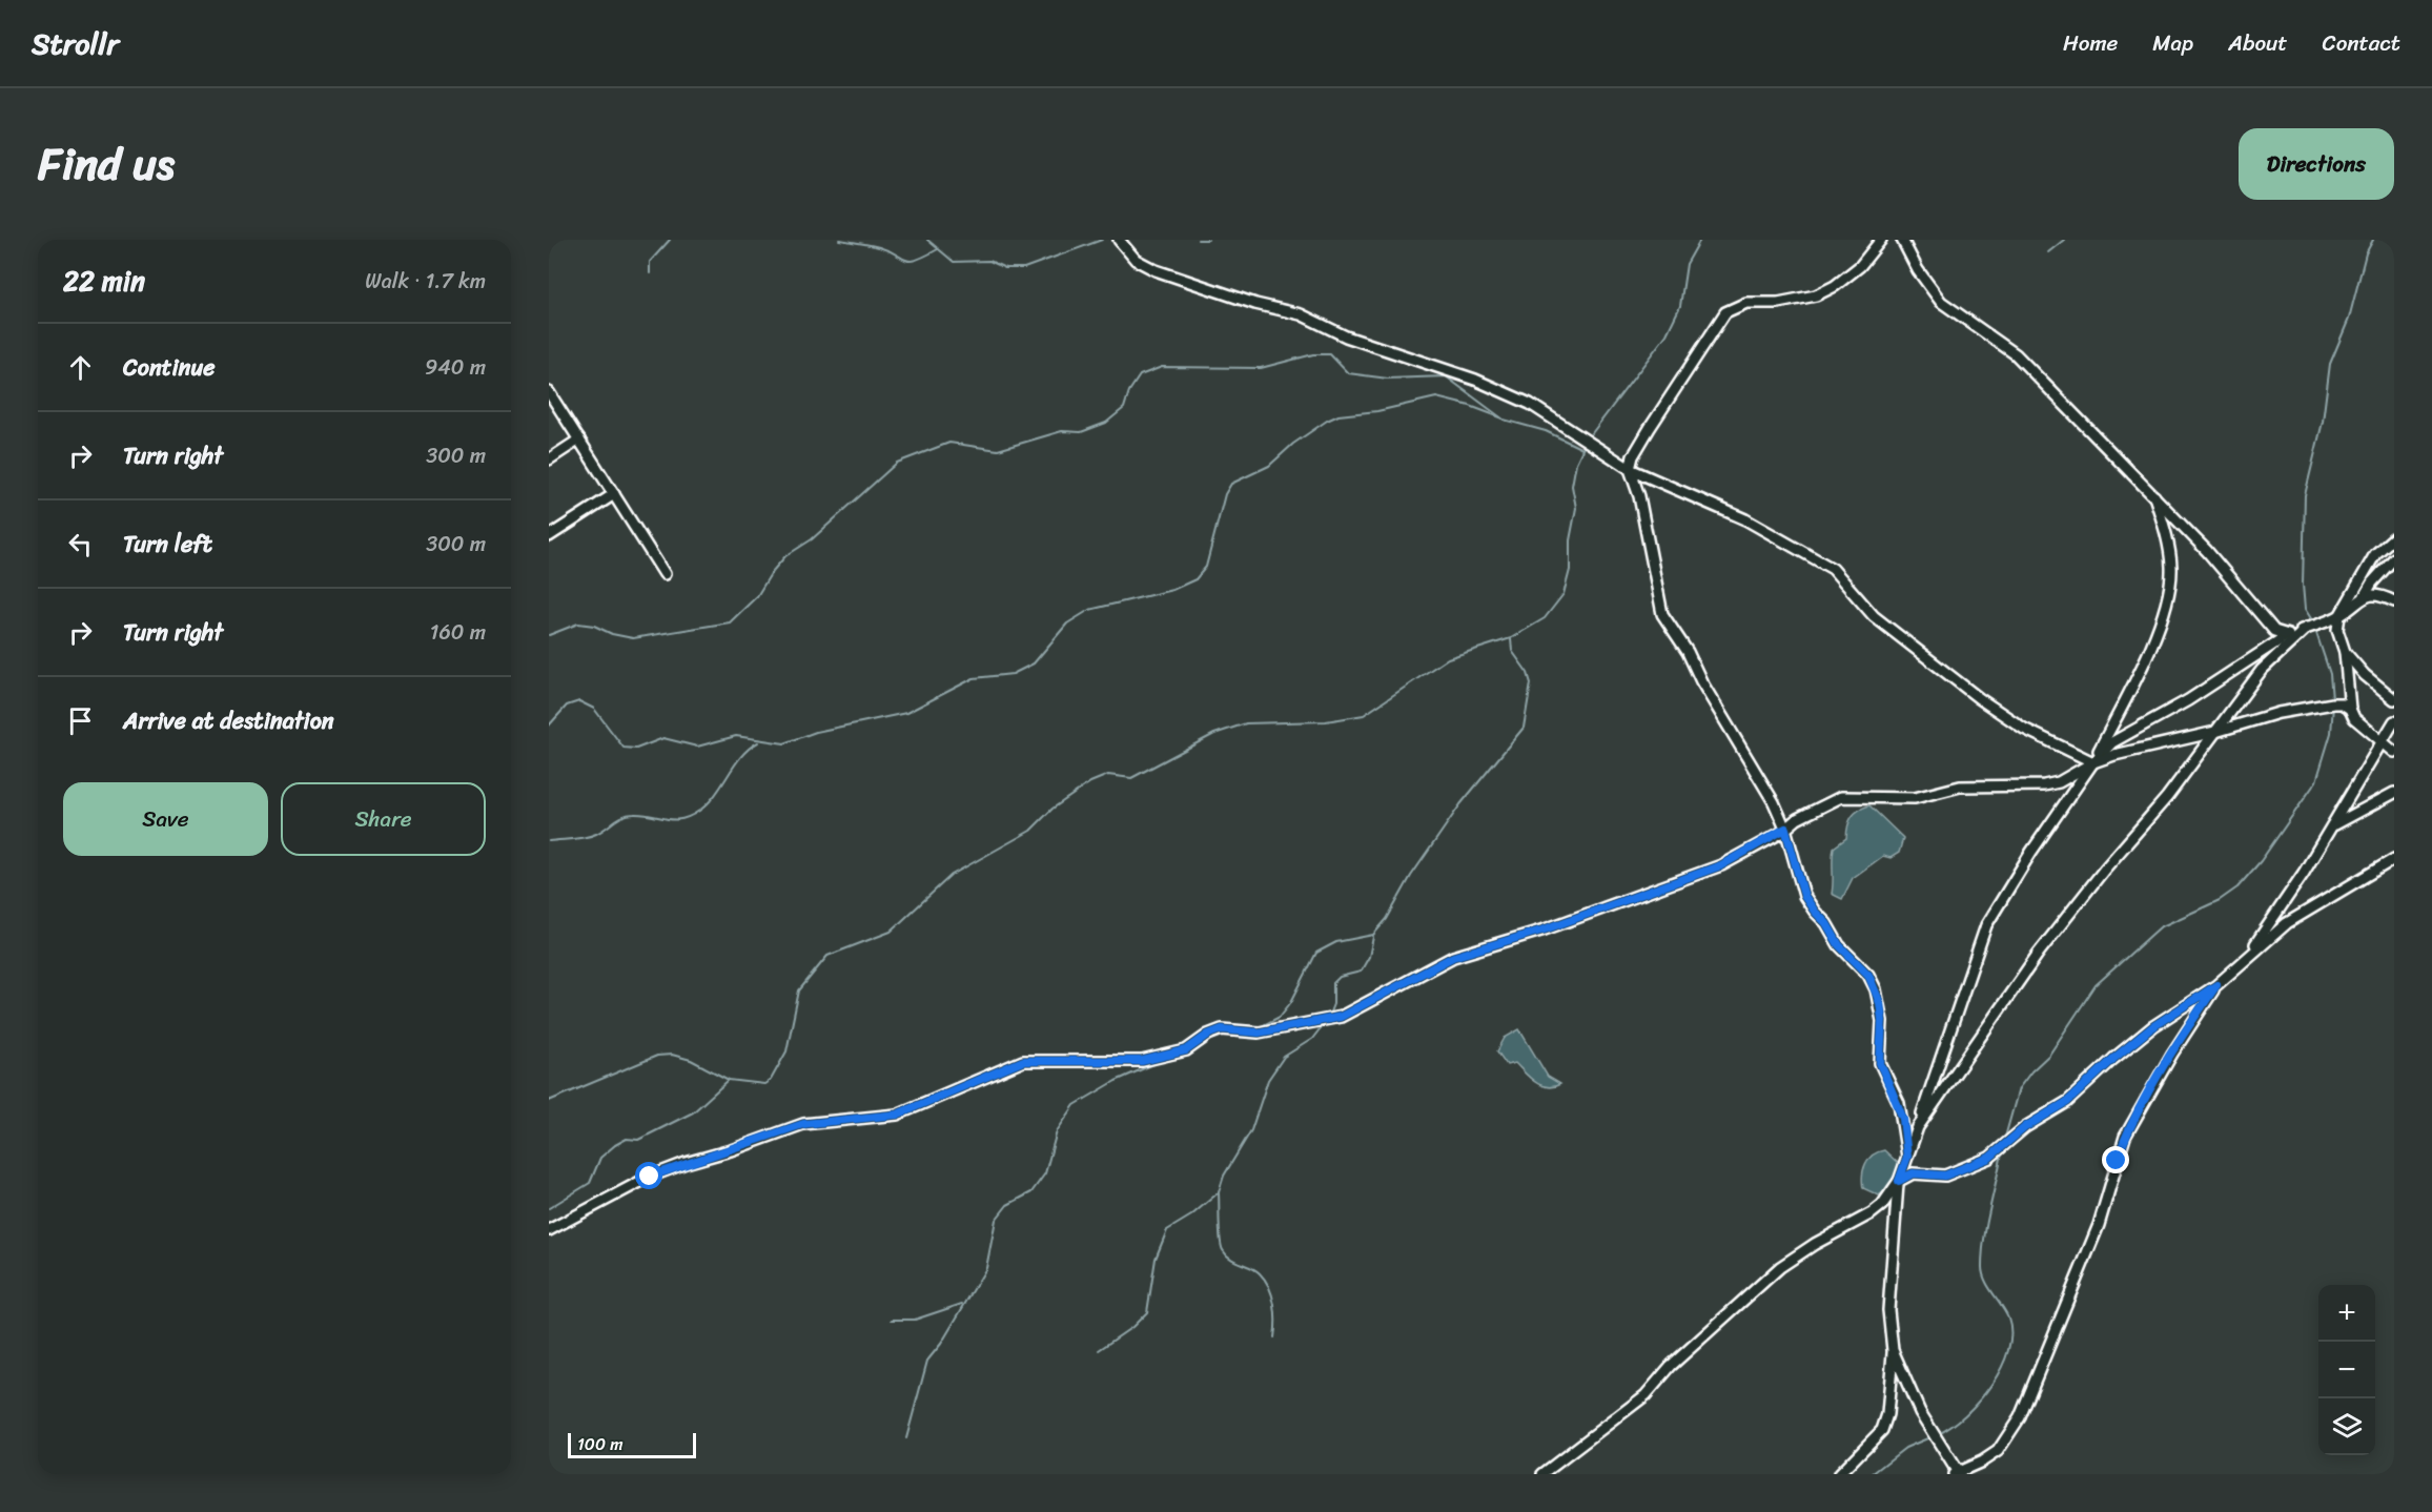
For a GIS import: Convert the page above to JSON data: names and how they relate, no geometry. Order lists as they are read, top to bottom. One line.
{"scale_bar":"100 m","page":{"header":"Strollr","nav":["Home","Map","About","Contact"],"title":"Find us","buttons":["Directions",["Save","Share"]],"heading":["22 min","Walk · 1.7 km"],"list":[["Continue","940 m"],["Turn right","300 m"],["Turn left","300 m"],["Turn right","160 m"],"Arrive at destination"],"map_buttons":["+","−"],"scale":"100 m"}}
